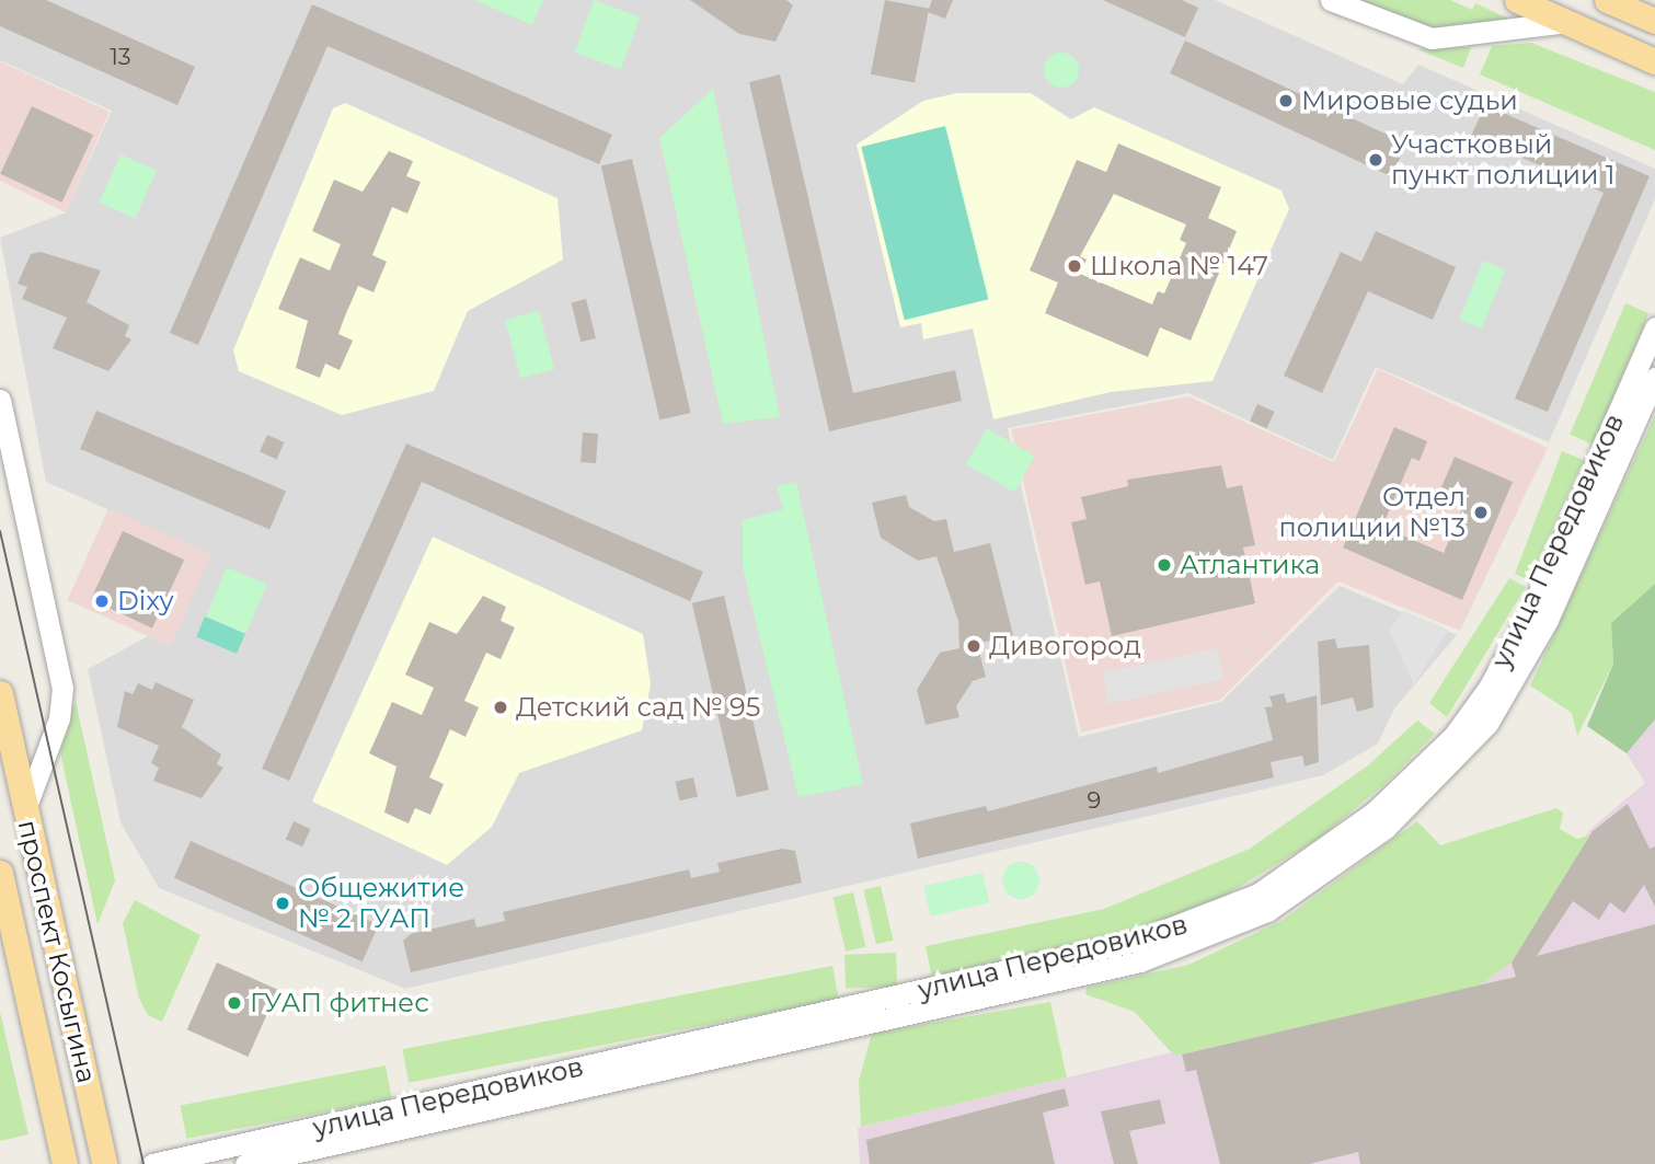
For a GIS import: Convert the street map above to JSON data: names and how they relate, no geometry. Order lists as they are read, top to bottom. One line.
{"streets":{"main road":["проспект Косыгина"],"street":["улица Передовиков"]},"places":["Мировые судьи","Участковый пункт полиции 1","Школа № 147","Отдел полиции №13","Атлантика","Dixy","Дивогород","Детский сад № 95","Общежитие № 2 ГУАП","ГУАП фитнес"],"house_numbers":["13","9"]}
